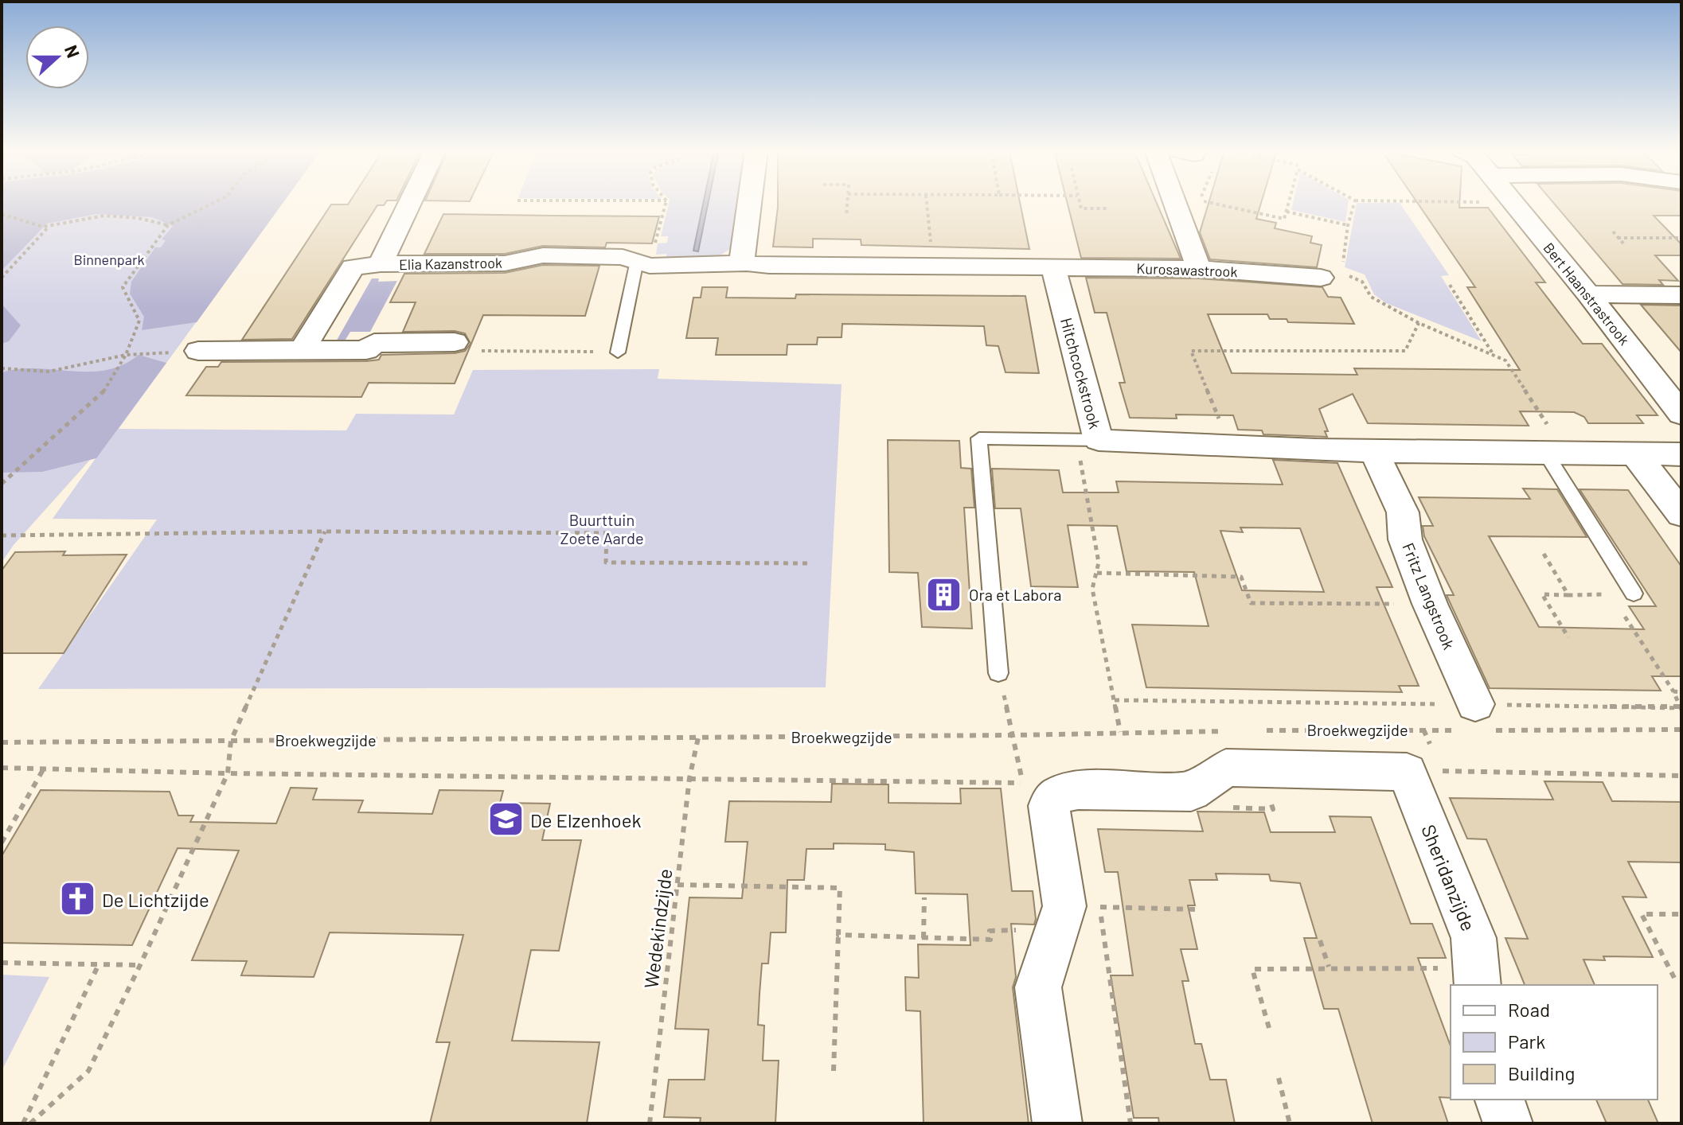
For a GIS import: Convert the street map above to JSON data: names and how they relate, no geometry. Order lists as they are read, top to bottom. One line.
{"streets":{"street":["Elia Kazanstrook","Kurosawastrook","Bert Haanstrastrook","Hitchcockstrook","Fritz Langstrook","Sheridanzijde"],"path":["Broekwegzijde","Wedekindzijde"]},"crossings":[["Kurosawastrook","Hitchcockstrook"],["Hitchcockstrook","Fritz Langstrook"],["Fritz Langstrook","Broekwegzijde"],["Broekwegzijde","Wedekindzijde"]],"parks":["Binnenpark","Buurttuin Zoete Aarde"],"places":{"building":["Ora et Labora"],"school or university":["De Elzenhoek"],"church":["De Lichtzijde"]},"legend":["Road","Park","Building"],"north":"right"}
